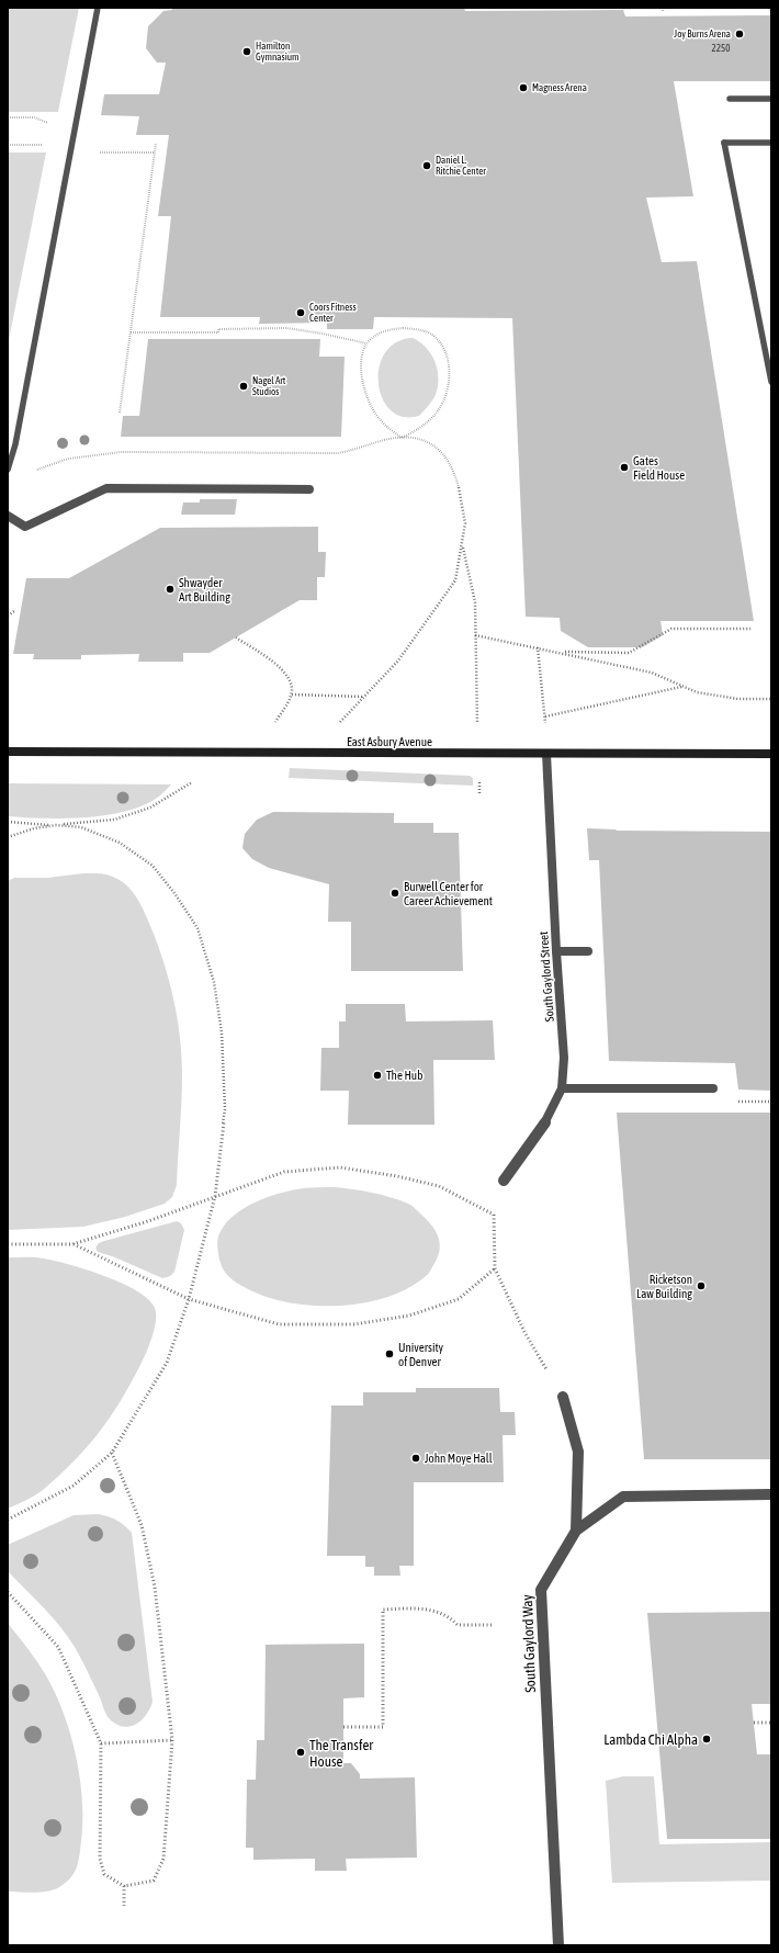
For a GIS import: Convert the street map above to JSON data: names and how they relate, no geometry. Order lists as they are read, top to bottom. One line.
{"streets":{"street":["East Asbury Avenue","South Gaylord Street","South Gaylord Way"]},"crossings":[["East Asbury Avenue","South Gaylord Street"]],"places":["Joy Burns Arena","Hamilton Gymnasium","Magness Arena","Daniel L. Ritchie Center","Coors Fitness Center","Nagel Art Studios","Gates Field House","Shwayder Art Building","Burwell Center for Career Achievement","The Hub","Ricketson Law Building","University of Denver","John Moye Hall","Lambda Chi Alpha","The Transfer House"],"house_numbers":["2250"]}
